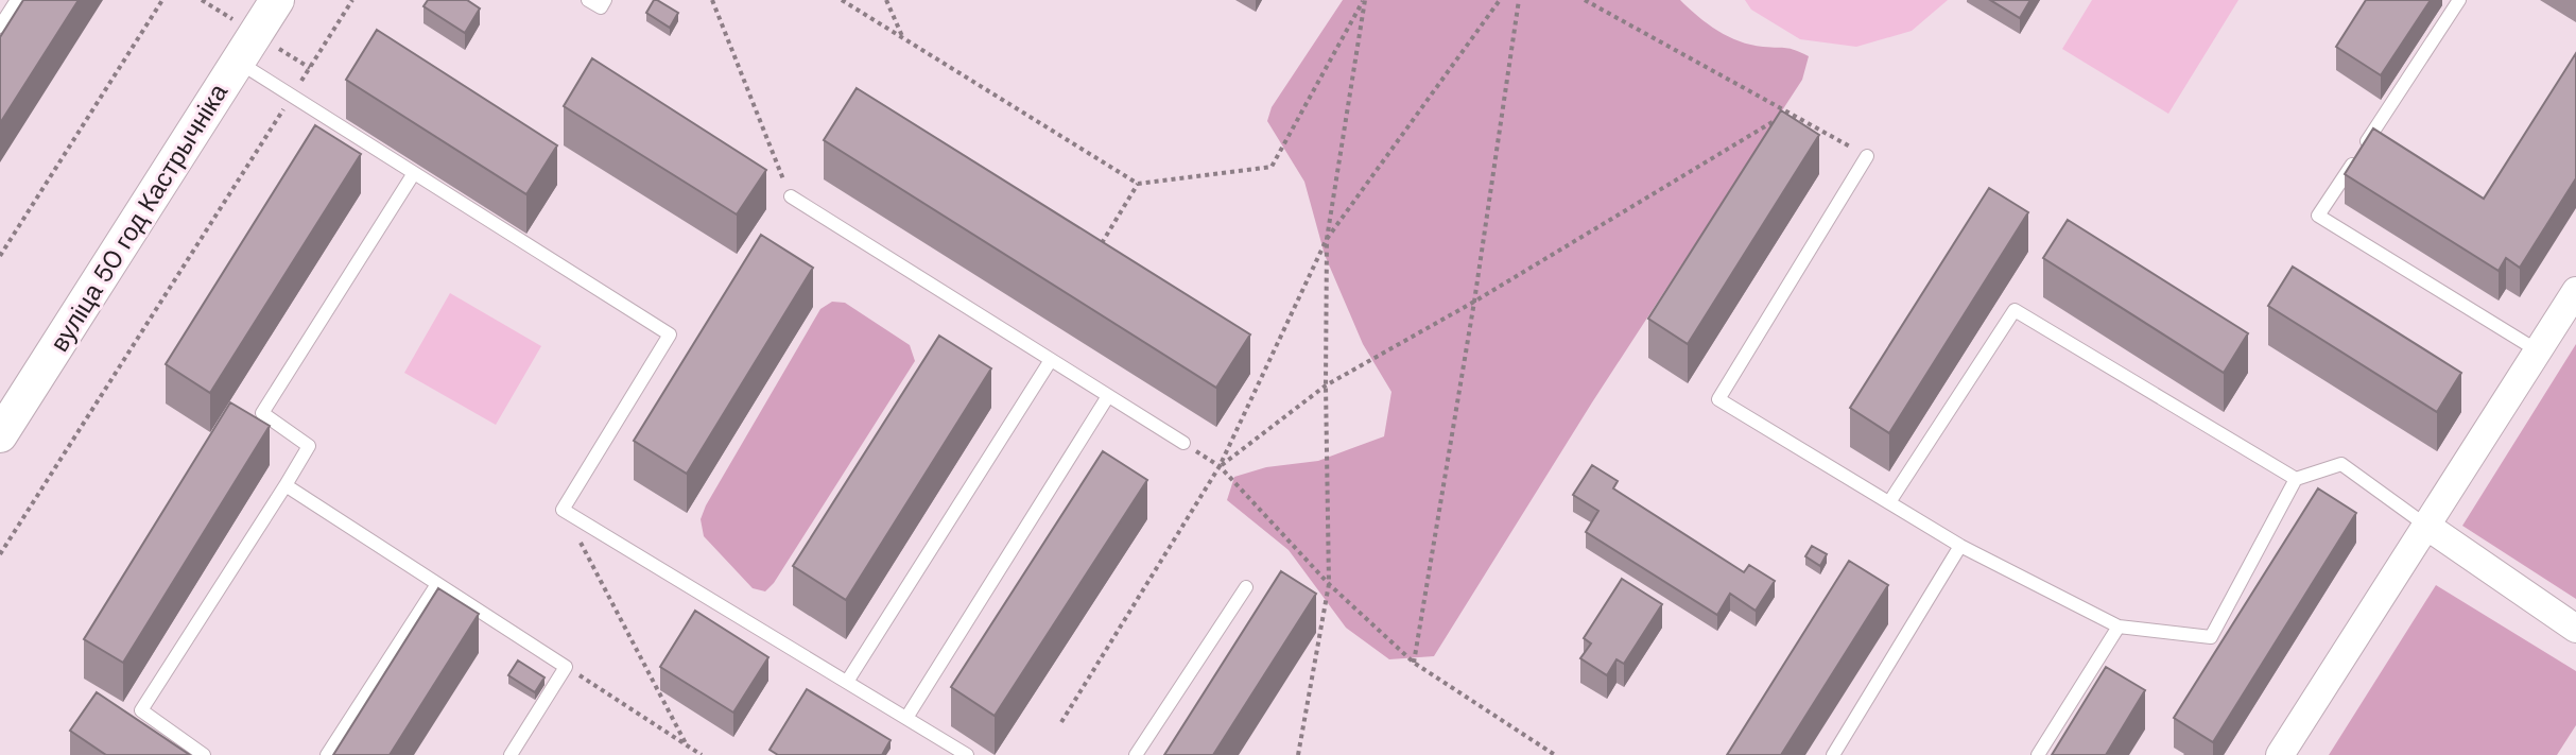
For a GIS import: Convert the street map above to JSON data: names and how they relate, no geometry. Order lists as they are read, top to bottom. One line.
{"streets":{"street":["вуліца 50 год Кастрычніка"]}}
